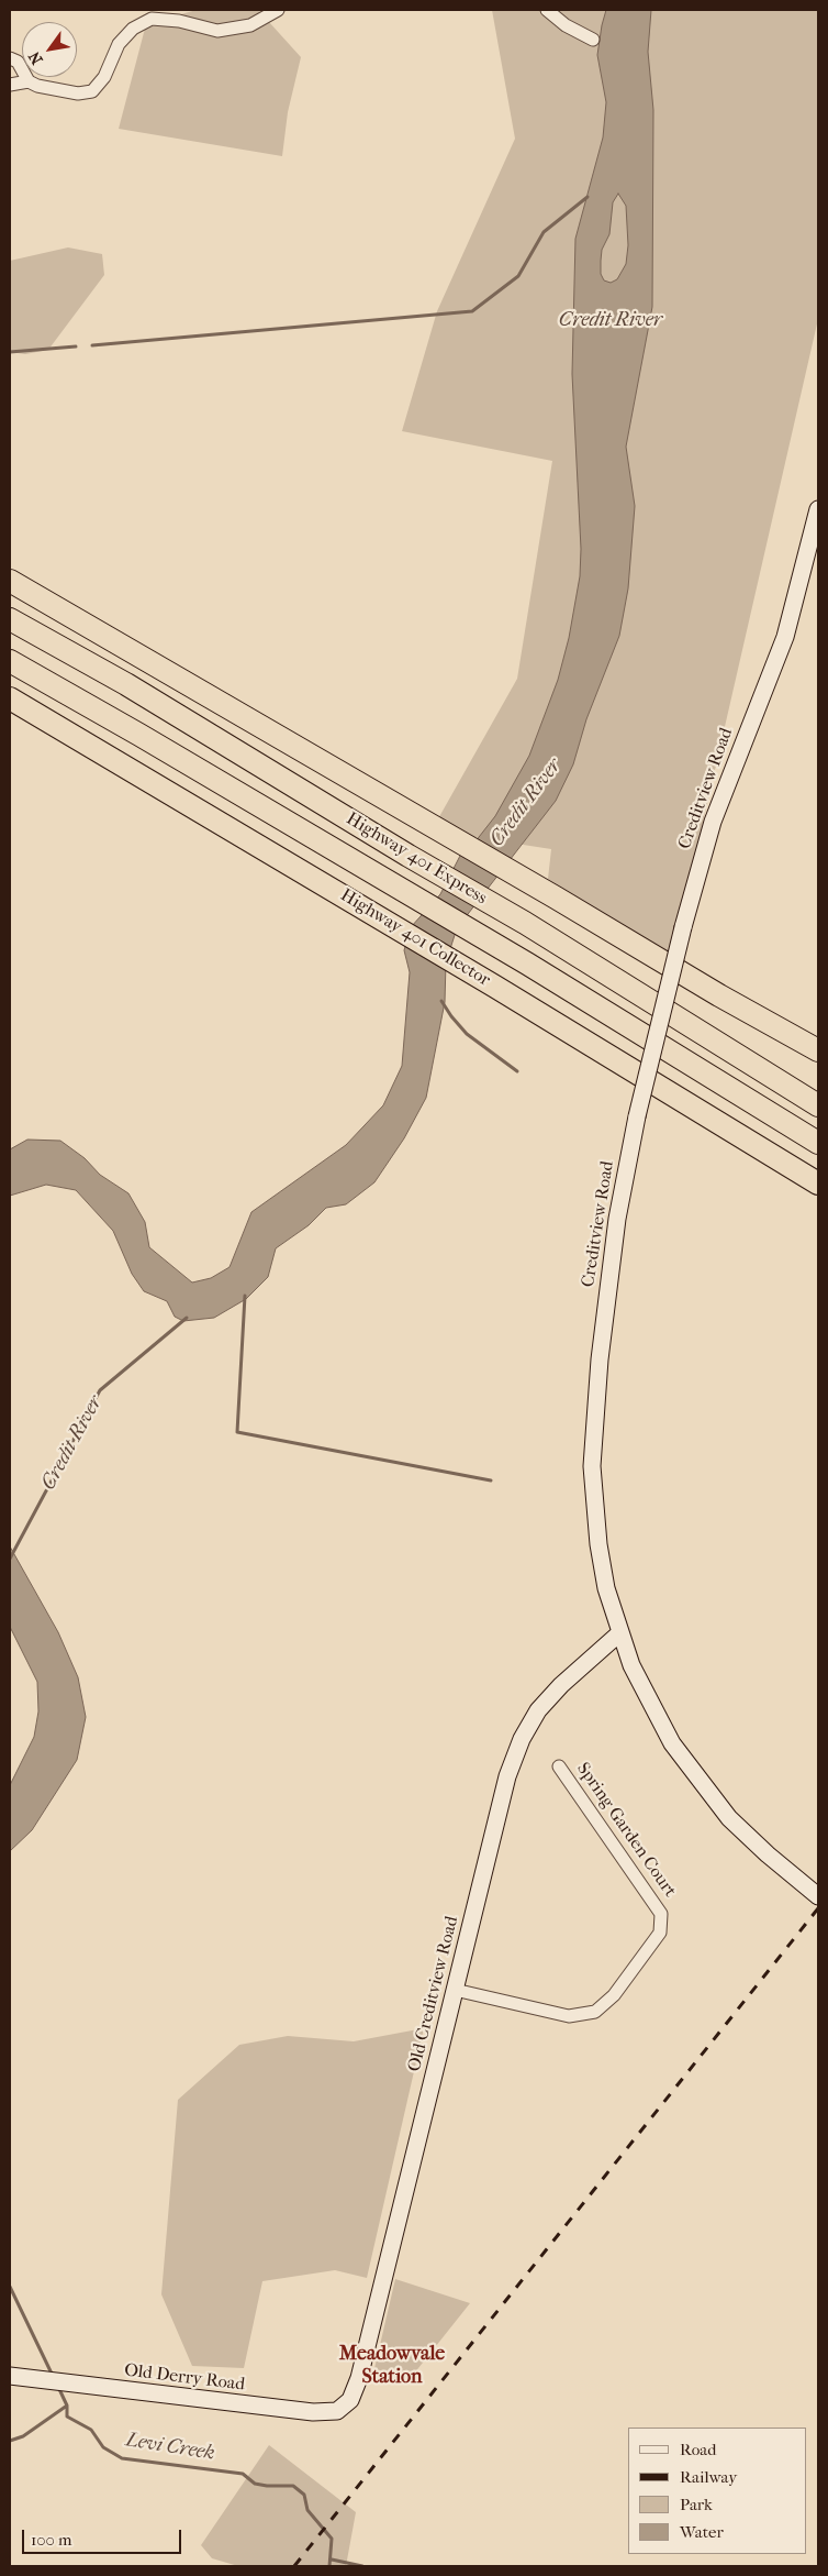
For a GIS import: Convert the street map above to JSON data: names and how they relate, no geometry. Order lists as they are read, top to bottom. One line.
{"streets":{"highway":["Highway 401 Express","Highway 401 Collector"],"main road":["Creditview Road","Old Creditview Road","Old Derry Road"],"street":["Spring Garden Court"]},"crossings":[["Creditview Road","Old Creditview Road"],["Spring Garden Court","Old Creditview Road"],["Old Creditview Road","Old Derry Road"]],"districts":["Meadowvale Station"],"water":["Credit River","Levi Creek"],"legend":["Road","Railway","Park","Water"],"scale_bar":"100 m","north":"bottom left"}
